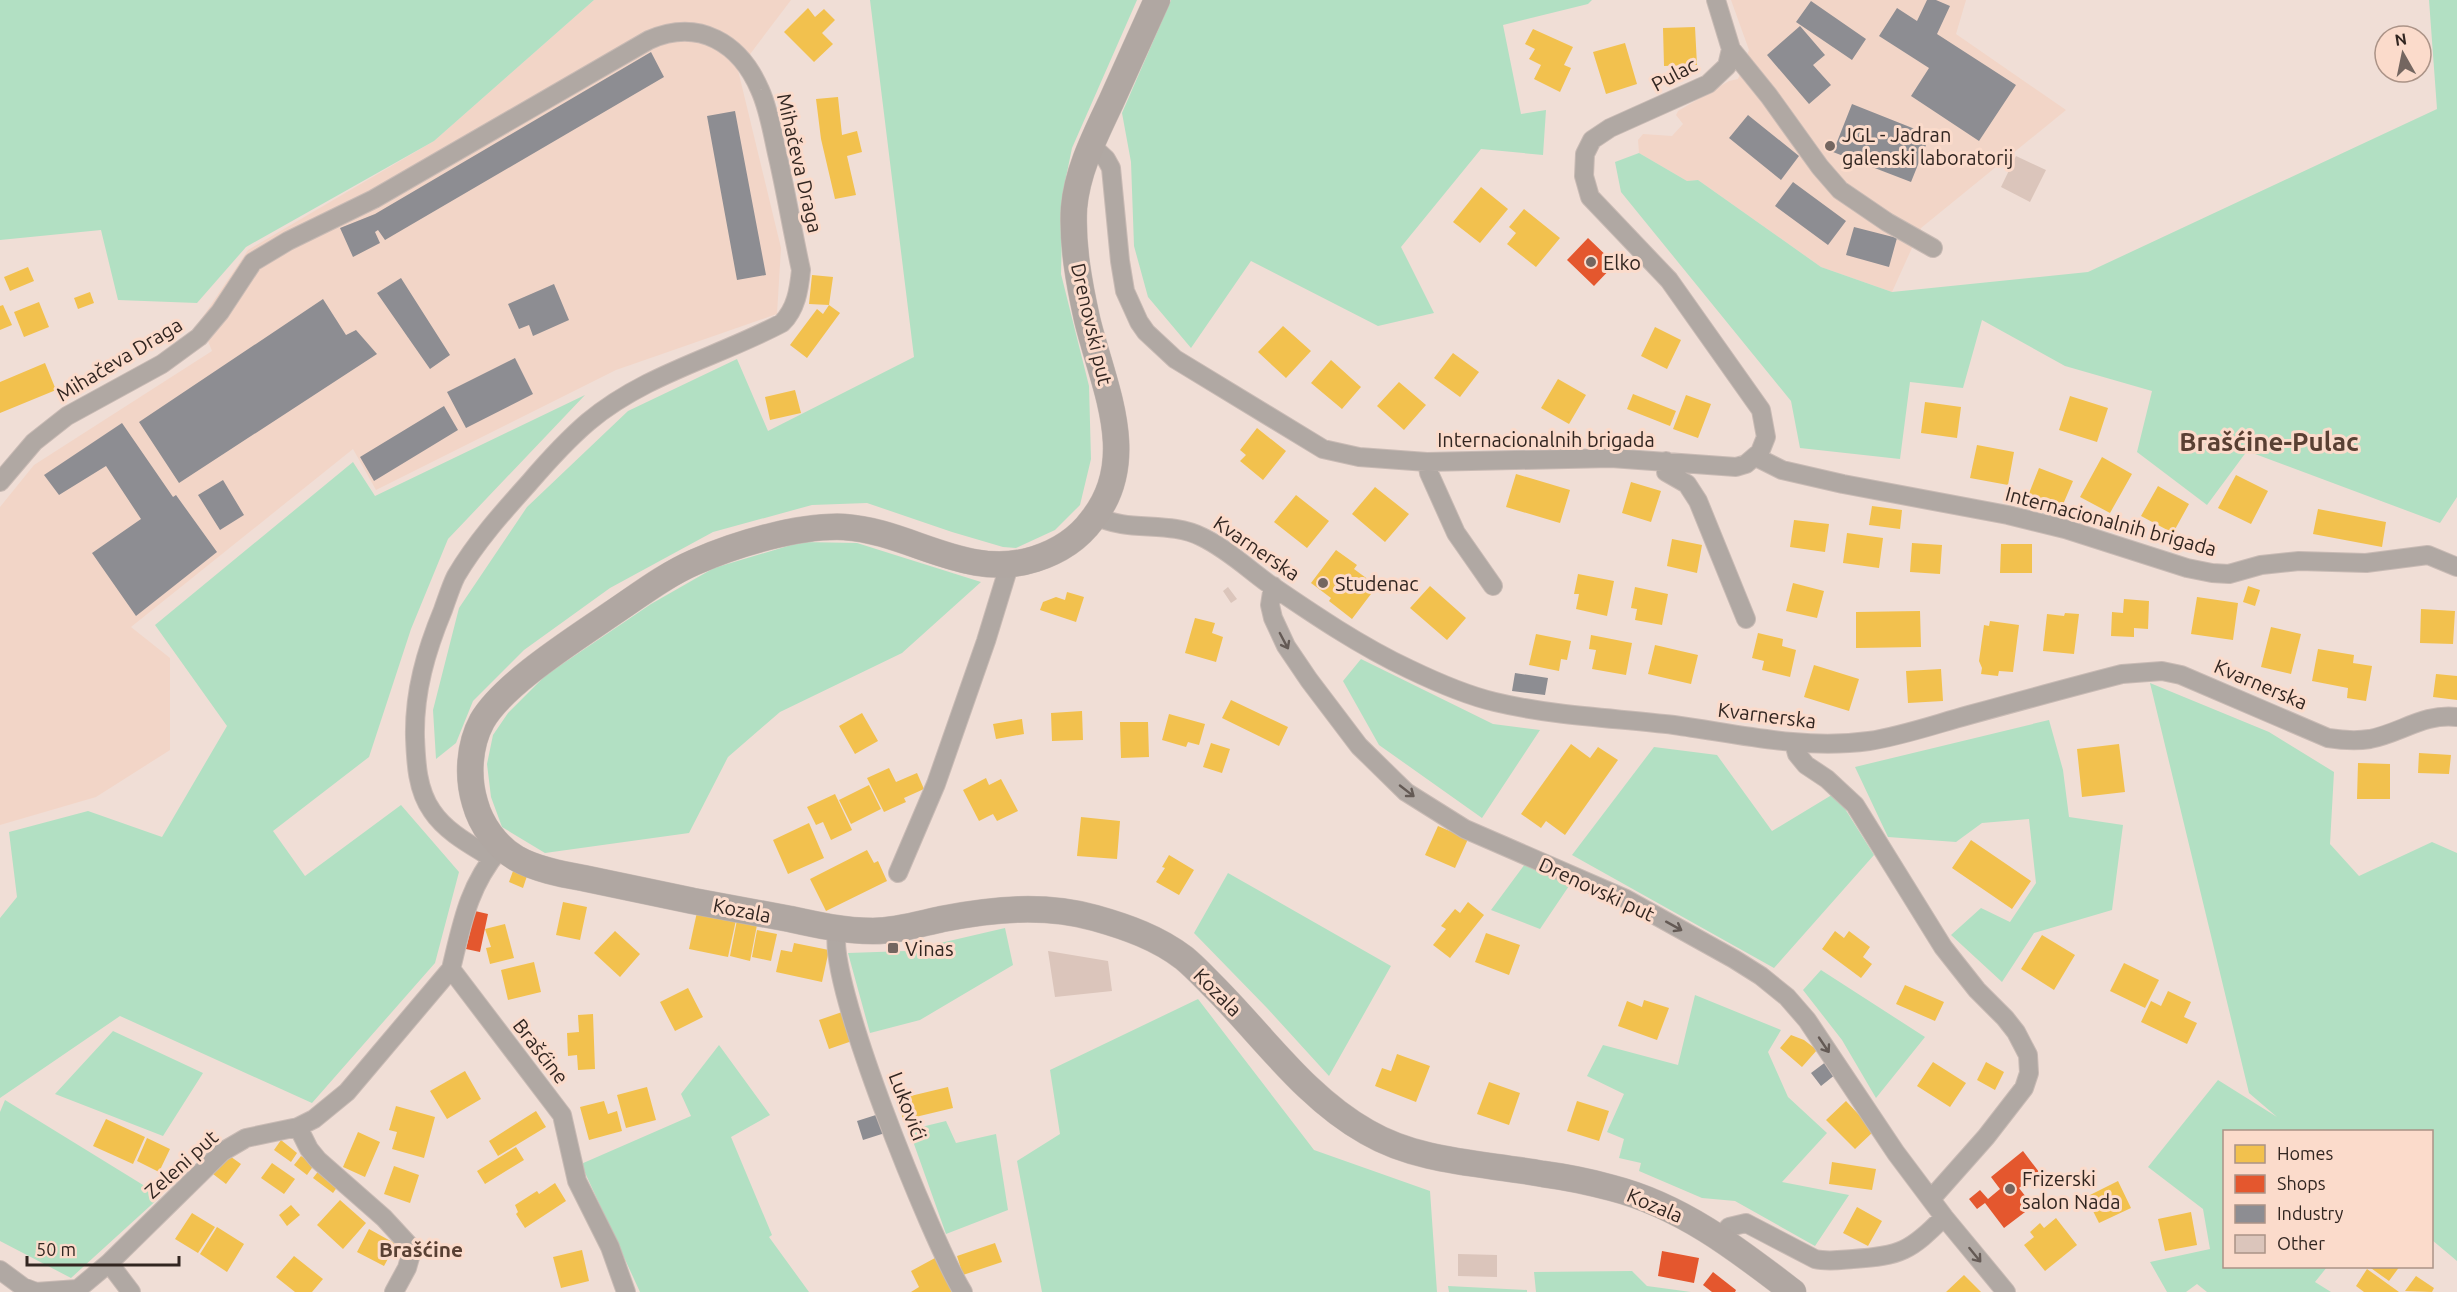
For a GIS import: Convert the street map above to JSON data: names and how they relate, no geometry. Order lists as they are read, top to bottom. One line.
{"streets":{"main road":["Drenovski put","Kozala"],"street":["Pulac","Mihačeva Draga","Internacionalnih brigada","Kvarnerska","Brašćine","Lukovići","Zeleni put"]},"crossings":[["Pulac","Internacionalnih brigada"],["Mihačeva Draga","Kozala"],["Drenovski put","Internacionalnih brigada"],["Drenovski put","Kvarnerska"],["Drenovski put","Kozala"],["Kvarnerska","Kozala"],["Kozala","Lukovići"],["Brašćine","Zeleni put"]],"one_way":["Drenovski put"],"districts":["Brašćine-Pulac","Brašćine"],"places":{"other":["JGL - Jadran galenski laboratorij","Elko","Studenac","Frizerski salon Nada"],"transit":["Vinas"]},"legend":["Homes","Shops","Industry","Other"],"scale_bar":"50 m","north":"top"}
